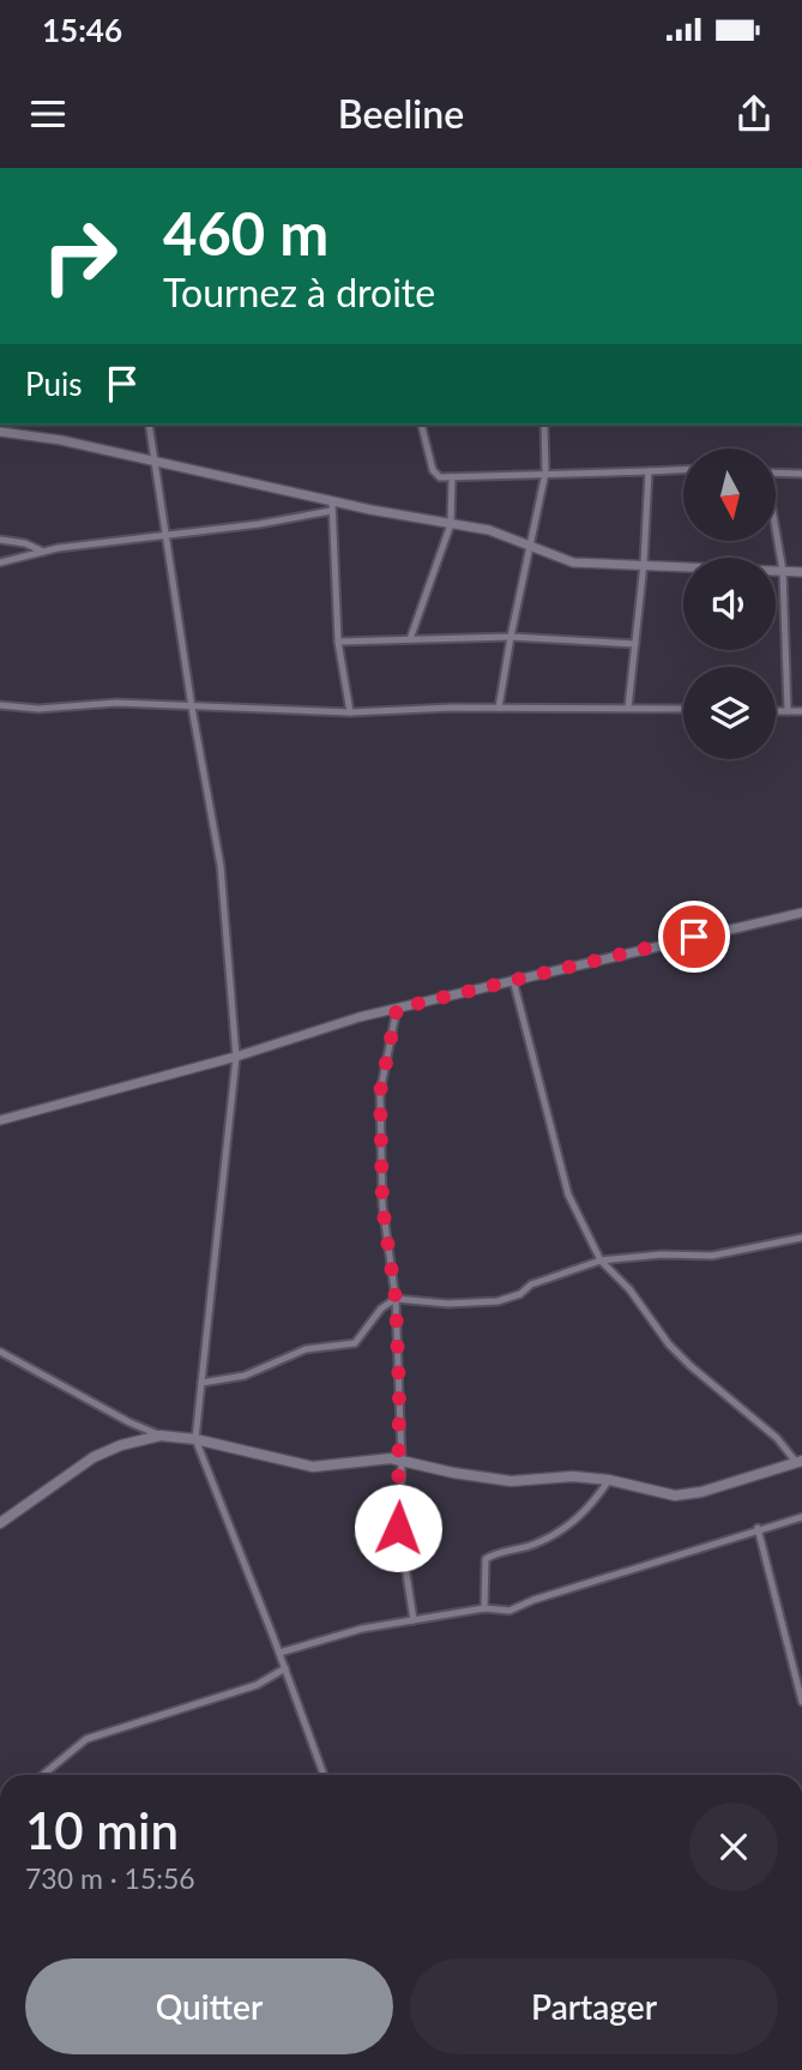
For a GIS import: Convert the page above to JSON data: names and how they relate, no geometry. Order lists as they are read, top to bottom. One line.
{"north":"bottom","page":{"status":"15:46","header":"Beeline","turn":["460 m","Tournez à droite"],"then":"Puis","heading":["10 min","730 m · 15:56"],"buttons":["Quitter","Partager"]}}
